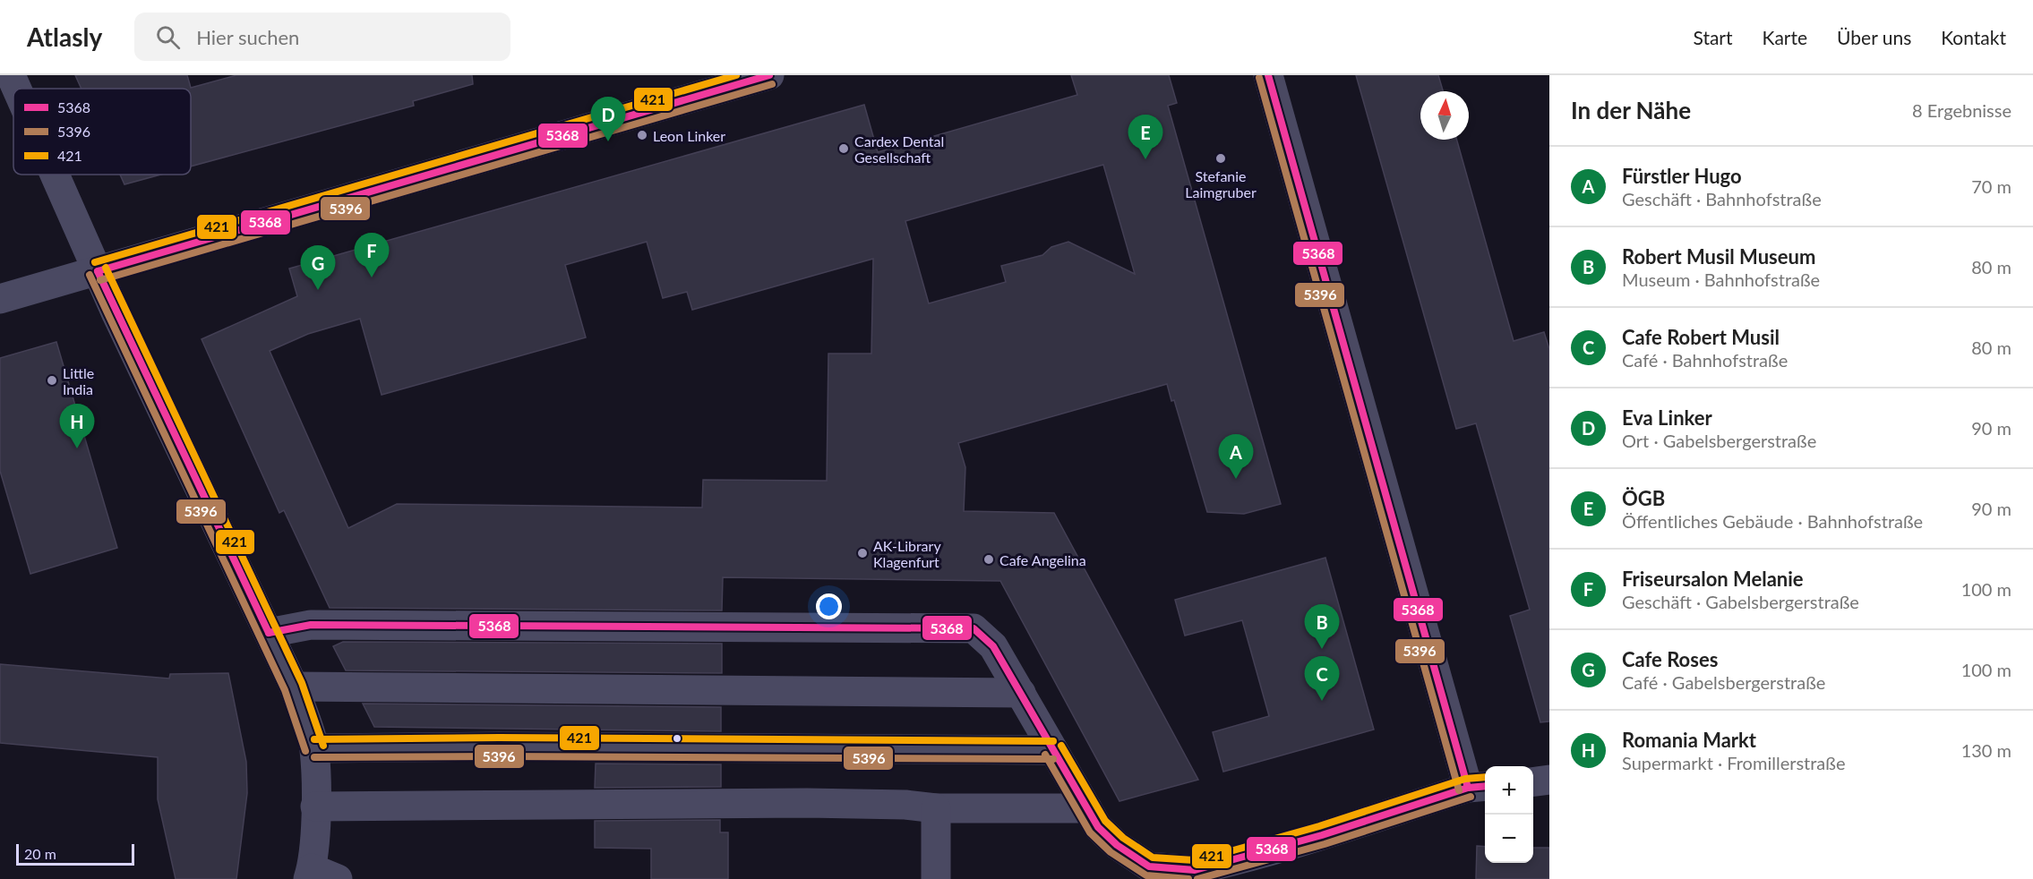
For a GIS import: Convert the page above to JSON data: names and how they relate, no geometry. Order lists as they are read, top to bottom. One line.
{"places":["Leon Linker","Cardex Dental Gesellschaft","Stefanie Laimgruber","Little India","AK-Library Klagenfurt","Cafe Angelina"],"lines":["transit line 5368","transit line 421","transit line 5396"],"legend":["5368","5396","421"],"scale_bar":"20 m","north":"top","page":{"header":"Atlasly","search":"Hier suchen","nav":["Start","Karte","Über uns","Kontakt"],"heading":["In der Nähe","8 Ergebnisse"],"pins":["D","E","F","G","H","A","B","C"],"list":[{"mark":"A","name":"Fürstler Hugo","note":"Geschäft · Bahnhofstraße","value":"70 m"},{"mark":"B","name":"Robert Musil Museum","note":"Museum · Bahnhofstraße","value":"80 m"},{"mark":"C","name":"Cafe Robert Musil","note":"Café · Bahnhofstraße","value":"80 m"},{"mark":"D","name":"Eva Linker","note":"Ort · Gabelsbergerstraße","value":"90 m"},{"mark":"E","name":"ÖGB","note":"Öffentliches Gebäude · Bahnhofstraße","value":"90 m"},{"mark":"F","name":"Friseursalon Melanie","note":"Geschäft · Gabelsbergerstraße","value":"100 m"},{"mark":"G","name":"Cafe Roses","note":"Café · Gabelsbergerstraße","value":"100 m"},{"mark":"H","name":"Romania Markt","note":"Supermarkt · Fromillerstraße","value":"130 m"}],"map_buttons":["+","−"],"scale":"20 m"}}
